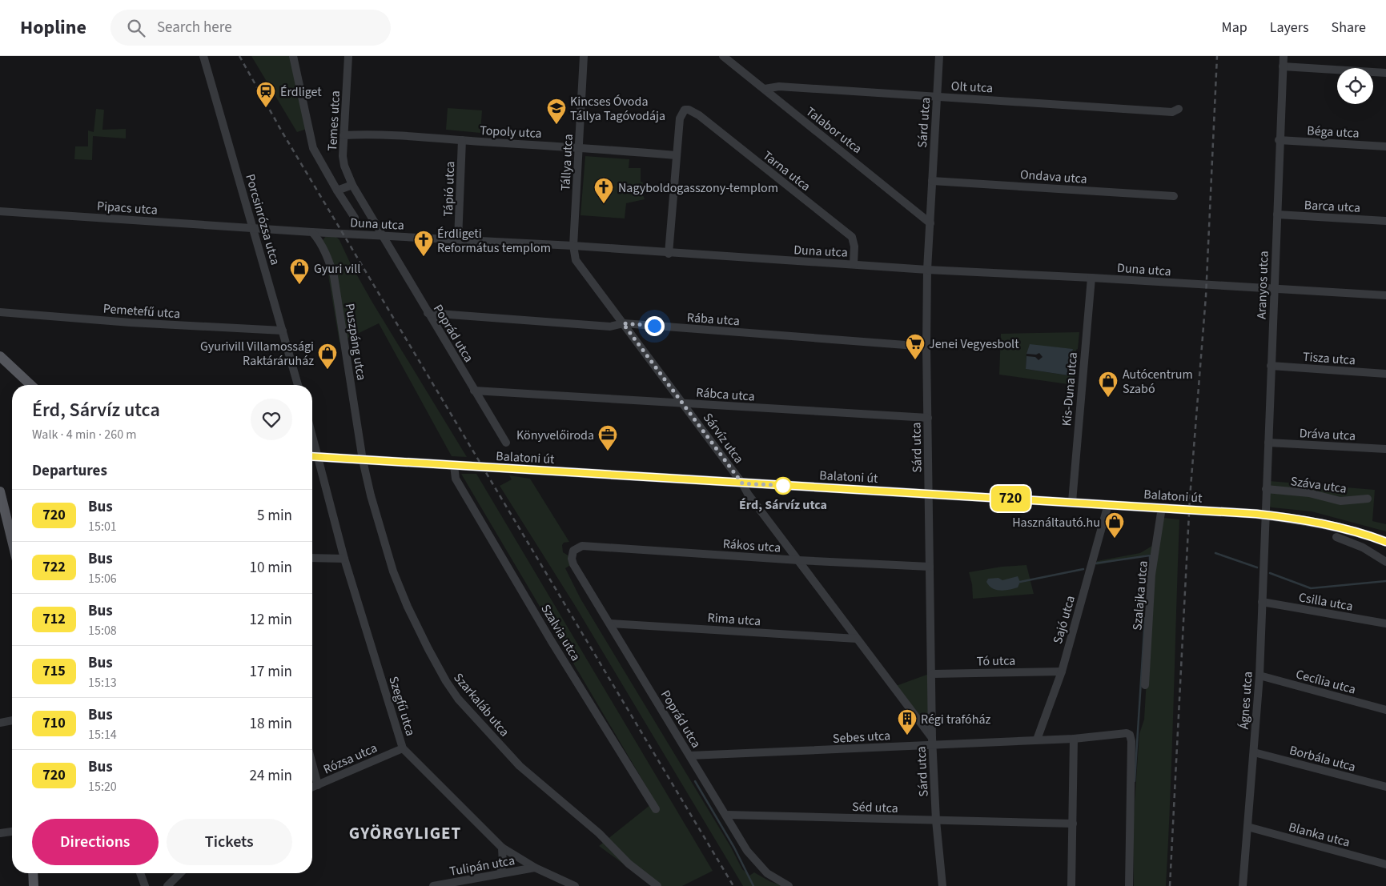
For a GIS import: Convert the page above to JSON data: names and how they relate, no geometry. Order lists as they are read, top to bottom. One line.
{"streets":{"main road":["Balatoni út"],"street":["Olt utca","Temes utca","Sárd utca","Talabor utca","Topoly utca","Béga utca","Tállya utca","Tarna utca","Ondava utca","Tápió utca","Barca utca","Pipacs utca","Porcsinrózsa utca","Duna utca","Aranyos utca","Pemetefű utca","Rába utca","Poprád utca","Puszpáng utca","Tisza utca","Kis-Duna utca","Rábca utca","Dráva utca","Sárvíz utca","Száva utca","Rákos utca","Szalajka utca","Csilla utca","Rima utca","Sajó utca","Szalvia utca","Tó utca","Cecília utca","Ágnes utca","Szarkaláb utca","Szegfű utca","Sebes utca","Rózsa utca","Borbála utca","Séd utca","Blanka utca","Tulipán utca"]},"crossings":[["Olt utca","Sárd utca"],["Olt utca","Talabor utca"],["Temes utca","Topoly utca"],["Temes utca","Duna utca"],["Temes utca","Poprád utca"],["Sárd utca","Talabor utca"],["Sárd utca","Ondava utca"],["Sárd utca","Duna utca"],["Sárd utca","Rába utca"],["Sárd utca","Rábca utca"],["Sárd utca","Sárvíz utca"],["Sárd utca","Balatoni út"],["Sárd utca","Rákos utca"],["Sárd utca","Tó utca"],["Sárd utca","Sebes utca"],["Sárd utca","Séd utca"],["Topoly utca","Tállya utca"],["Topoly utca","Tarna utca"],["Topoly utca","Tápió utca"],["Béga utca","Aranyos utca"],["Tállya utca","Duna utca"],["Tállya utca","Sárvíz utca"],["Tarna utca","Duna utca"],["Tápió utca","Duna utca"],["Barca utca","Aranyos utca"],["Pipacs utca","Porcsinrózsa utca"],["Pipacs utca","Duna utca"],["Porcsinrózsa utca","Duna utca"],["Porcsinrózsa utca","Pemetefű utca"],["Duna utca","Aranyos utca"],["Duna utca","Poprád utca"],["Duna utca","Puszpáng utca"],["Duna utca","Kis-Duna utca"],["Duna utca","Sárvíz utca"],["Aranyos utca","Tisza utca"],["Aranyos utca","Dráva utca"],["Aranyos utca","Balatoni út"],["Aranyos utca","Száva utca"],["Aranyos utca","Ágnes utca"],["Rába utca","Poprád utca"],["Rába utca","Sárvíz utca"],["Poprád utca","Rábca utca"],["Poprád utca","Rákos utca"],["Poprád utca","Rima utca"],["Poprád utca","Sebes utca"],["Poprád utca","Séd utca"],["Puszpáng utca","Balatoni út"],["Puszpáng utca","Szarkaláb utca"],["Kis-Duna utca","Balatoni út"],["Rábca utca","Sárvíz utca"],["Sárvíz utca","Balatoni út"],["Sárvíz utca","Rákos utca"],["Sárvíz utca","Rima utca"],["Sárvíz utca","Sebes utca"],["Balatoni út","Szalajka utca"],["Balatoni út","Sajó utca"],["Balatoni út","Szalvia utca"],["Balatoni út","Ágnes utca"],["Balatoni út","Szarkaláb utca"],["Balatoni út","Szegfű utca"],["Csilla utca","Ágnes utca"],["Sajó utca","Tó utca"],["Sajó utca","Sebes utca"],["Cecília utca","Ágnes utca"],["Ágnes utca","Borbála utca"],["Ágnes utca","Blanka utca"],["Szegfű utca","Rózsa utca"],["Szegfű utca","Tulipán utca"]],"districts":["GYÖRGYLIGET"],"places":{"station":["Érdliget"],"school or university":["Kincses Óvoda Tállya Tagóvodája"],"church":["Nagyboldogasszony-templom","Érdligeti Református templom"],"shop":["Gyuri vill","Gyurivill Villamossági Raktáráruház","Autócentrum Szabó","Használtautó.hu"],"supermarket":["Jenei Vegyesbolt"],"office":["Könyvelőiroda"],"other":["Érd, Sárvíz utca"],"building":["Régi trafóház"]},"lines":["bus line 720"],"page":{"header":"Hopline","search":"Search here","nav":["Map","Layers","Share"],"on_map":"720","heading":[["Érd, Sárvíz utca","Walk · 4 min · 260 m"],"Departures"],"list":[{"mark":"720","name":"Bus","note":"15:01","value":"5 min"},{"mark":"722","name":"Bus","note":"15:06","value":"10 min"},{"mark":"712","name":"Bus","note":"15:08","value":"12 min"},{"mark":"715","name":"Bus","note":"15:13","value":"17 min"},{"mark":"710","name":"Bus","note":"15:14","value":"18 min"},{"mark":"720","name":"Bus","note":"15:20","value":"24 min"}],"buttons":["Directions","Tickets"]}}
